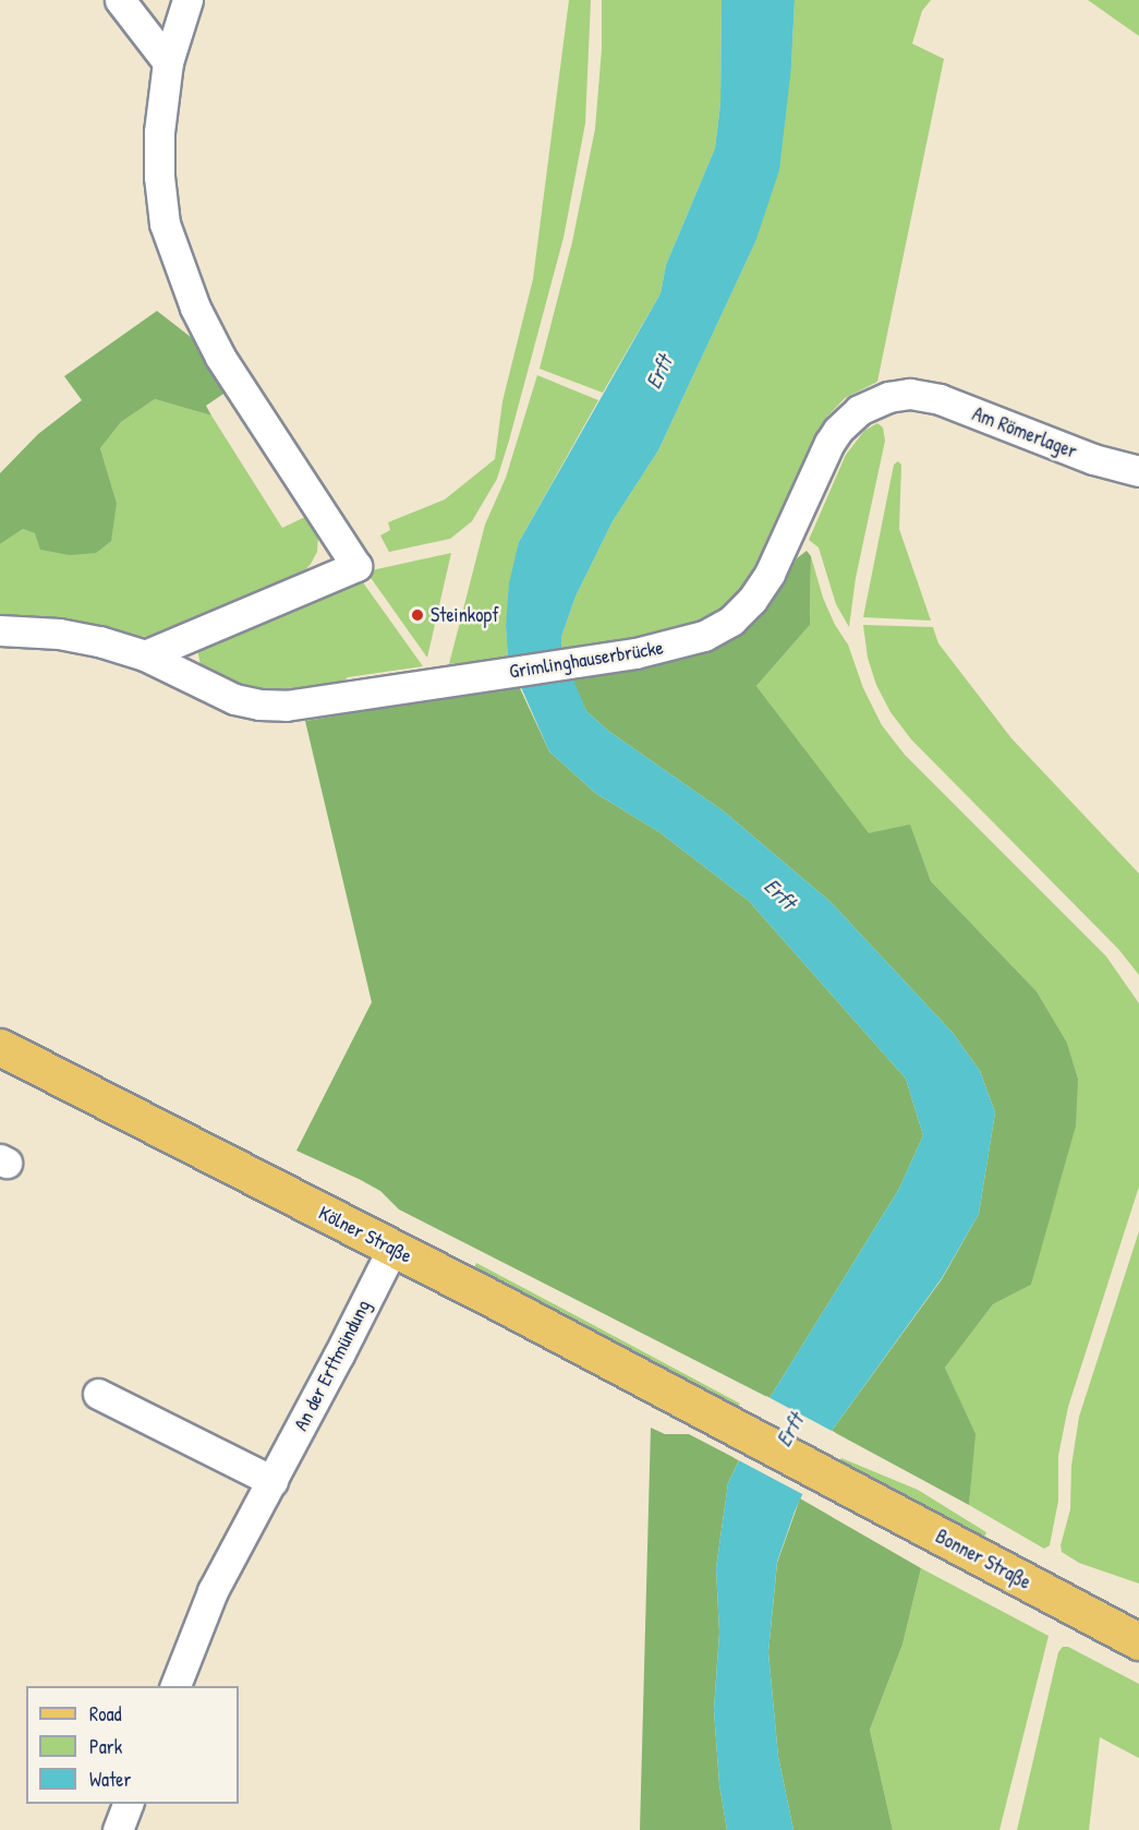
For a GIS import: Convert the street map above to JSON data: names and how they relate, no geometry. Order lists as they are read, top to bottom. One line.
{"streets":{"main road":["Kölner Straße","Bonner Straße"],"street":["Am Römerlager","Grimlinghauserbrücke","An der Erftmündung"]},"crossings":[["Am Römerlager","Grimlinghauserbrücke"],["Kölner Straße","An der Erftmündung"],["Kölner Straße","Bonner Straße"]],"water":["Erft"],"places":["Steinkopf"],"legend":["Road","Park","Water"]}
